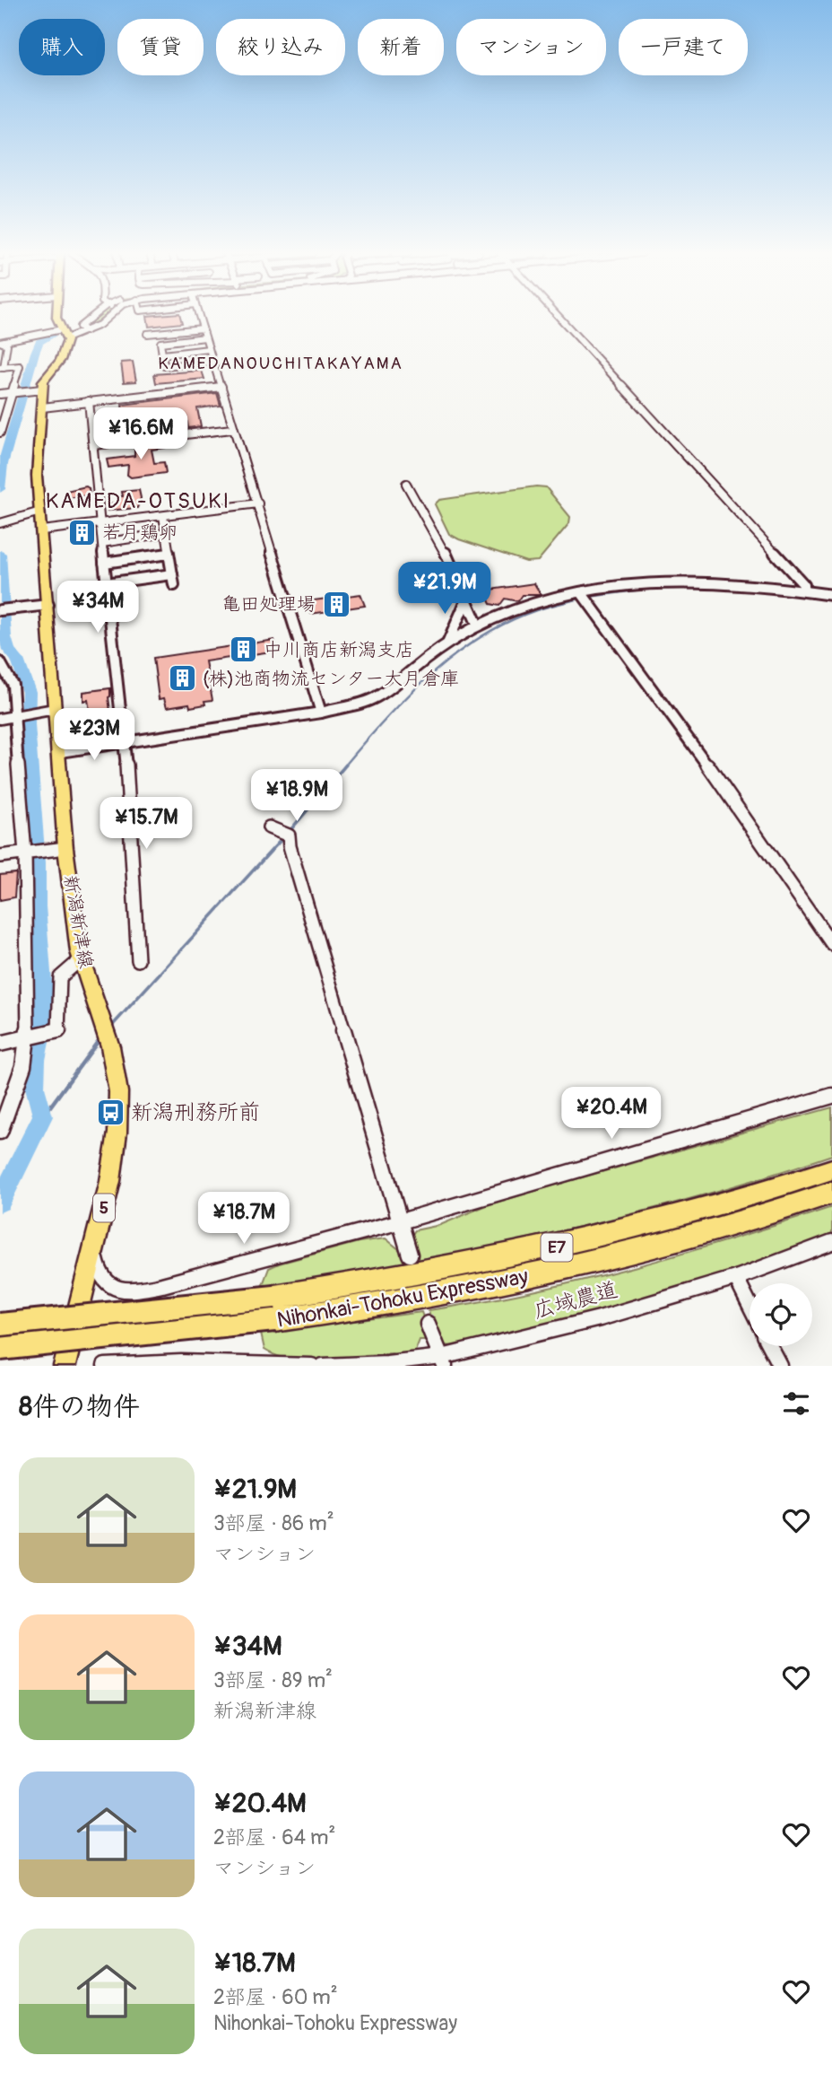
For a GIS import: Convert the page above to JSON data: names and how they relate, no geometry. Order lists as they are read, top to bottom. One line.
{"streets":{"highway":["E7","Nihonkai-Tohoku Expressway"],"main road":["新潟新津線","5"],"street":["広域農道"]},"districts":["KAMEDANOUCHITAKAYAMA","KAMEDA-OTSUKI"],"places":{"building":["若月鶏卵","亀田処理場","中川商店新潟支店","(株)池商物流センター大月倉庫"],"bus stop":["新潟刑務所前"]},"page":{"chip":["購入","賃貸","絞り込み","新着","マンション","一戸建て"],"price":["¥16.6M","¥21.9M","¥34M","¥23M","¥18.9M","¥15.7M","¥20.4M","¥18.7M"],"heading":"8件の物件","list":[{"name":"¥21.9M","note":"3部屋 · 86 m² · マンション"},{"name":"¥34M","note":"3部屋 · 89 m² · 新潟新津線"},{"name":"¥20.4M","note":"2部屋 · 64 m² · マンション"},{"name":"¥18.7M","note":"2部屋 · 60 m² · Nihonkai-Tohoku Expressway"}]}}
